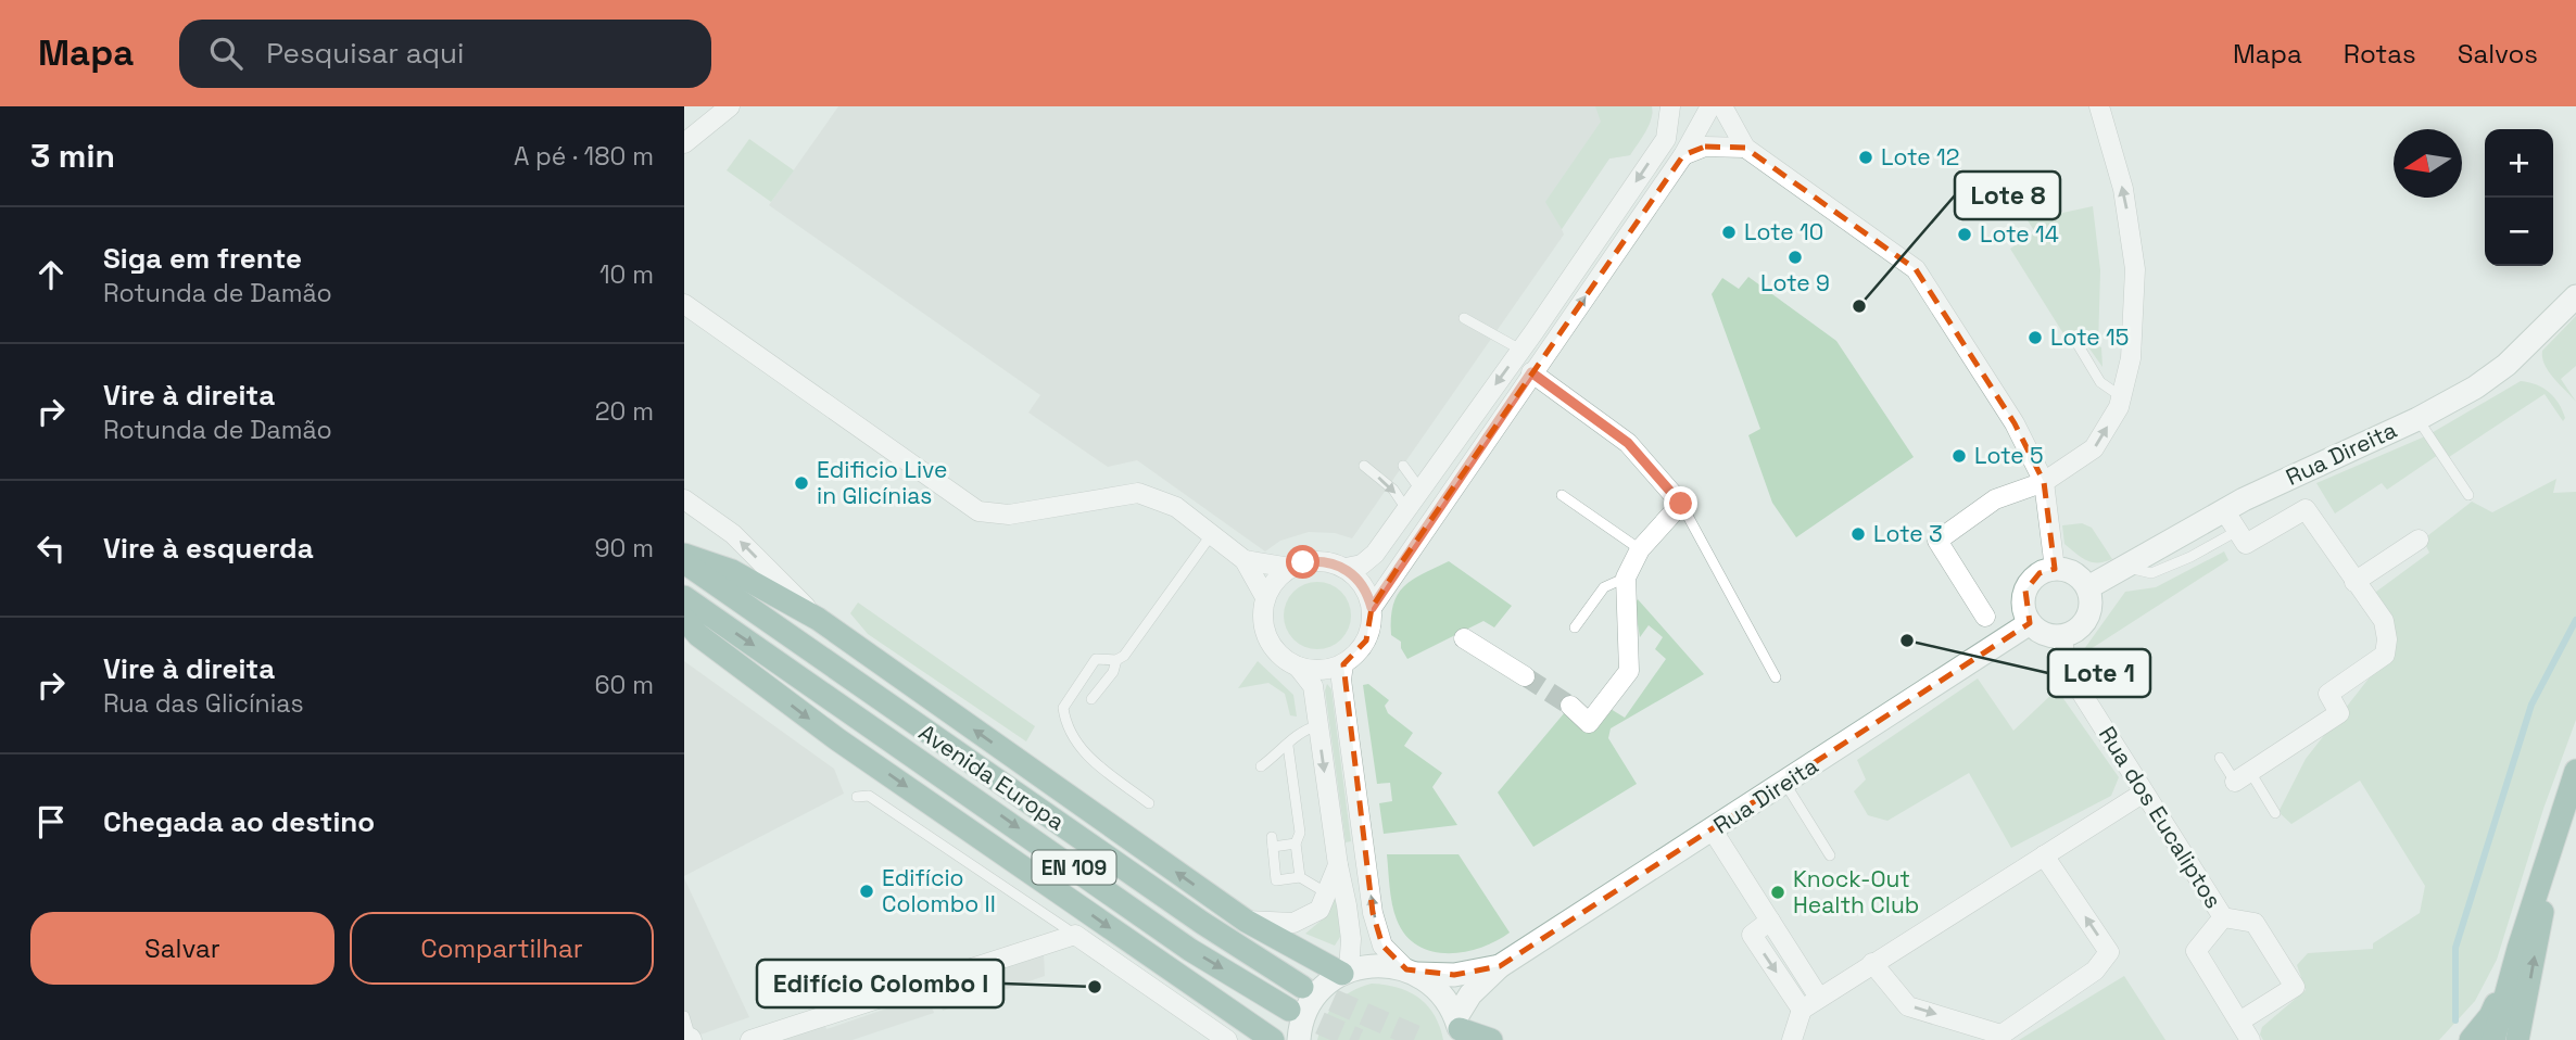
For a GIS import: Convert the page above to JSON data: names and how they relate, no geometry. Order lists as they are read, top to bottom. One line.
{"streets":{"main road":["Rua Direita","Avenida Europa","EN 109"],"street":["Rua dos Eucaliptos"]},"crossings":[["Rua Direita","Rua dos Eucaliptos"]],"places":["Lote 12","Lote 10","Lote 14","Lote 9","Lote 8","Lote 15","Lote 5","Edificio Live in Glicínias","Lote 3","Lote 1","Edifício Colombo II","Knock-Out Health Club","Edifício Colombo I"],"north":"left","page":{"header":"Mapa","search":"Pesquisar aqui","nav":["Mapa","Rotas","Salvos"],"heading":["3 min","A pé · 180 m"],"map_buttons":["+","−"],"list":[["Siga em frente","Rotunda de Damão","10 m"],["Vire à direita","Rotunda de Damão","20 m"],["Vire à esquerda","90 m"],["Vire à direita","Rua das Glicínias","60 m"],"Chegada ao destino"],"buttons":["Salvar","Compartilhar"]}}
